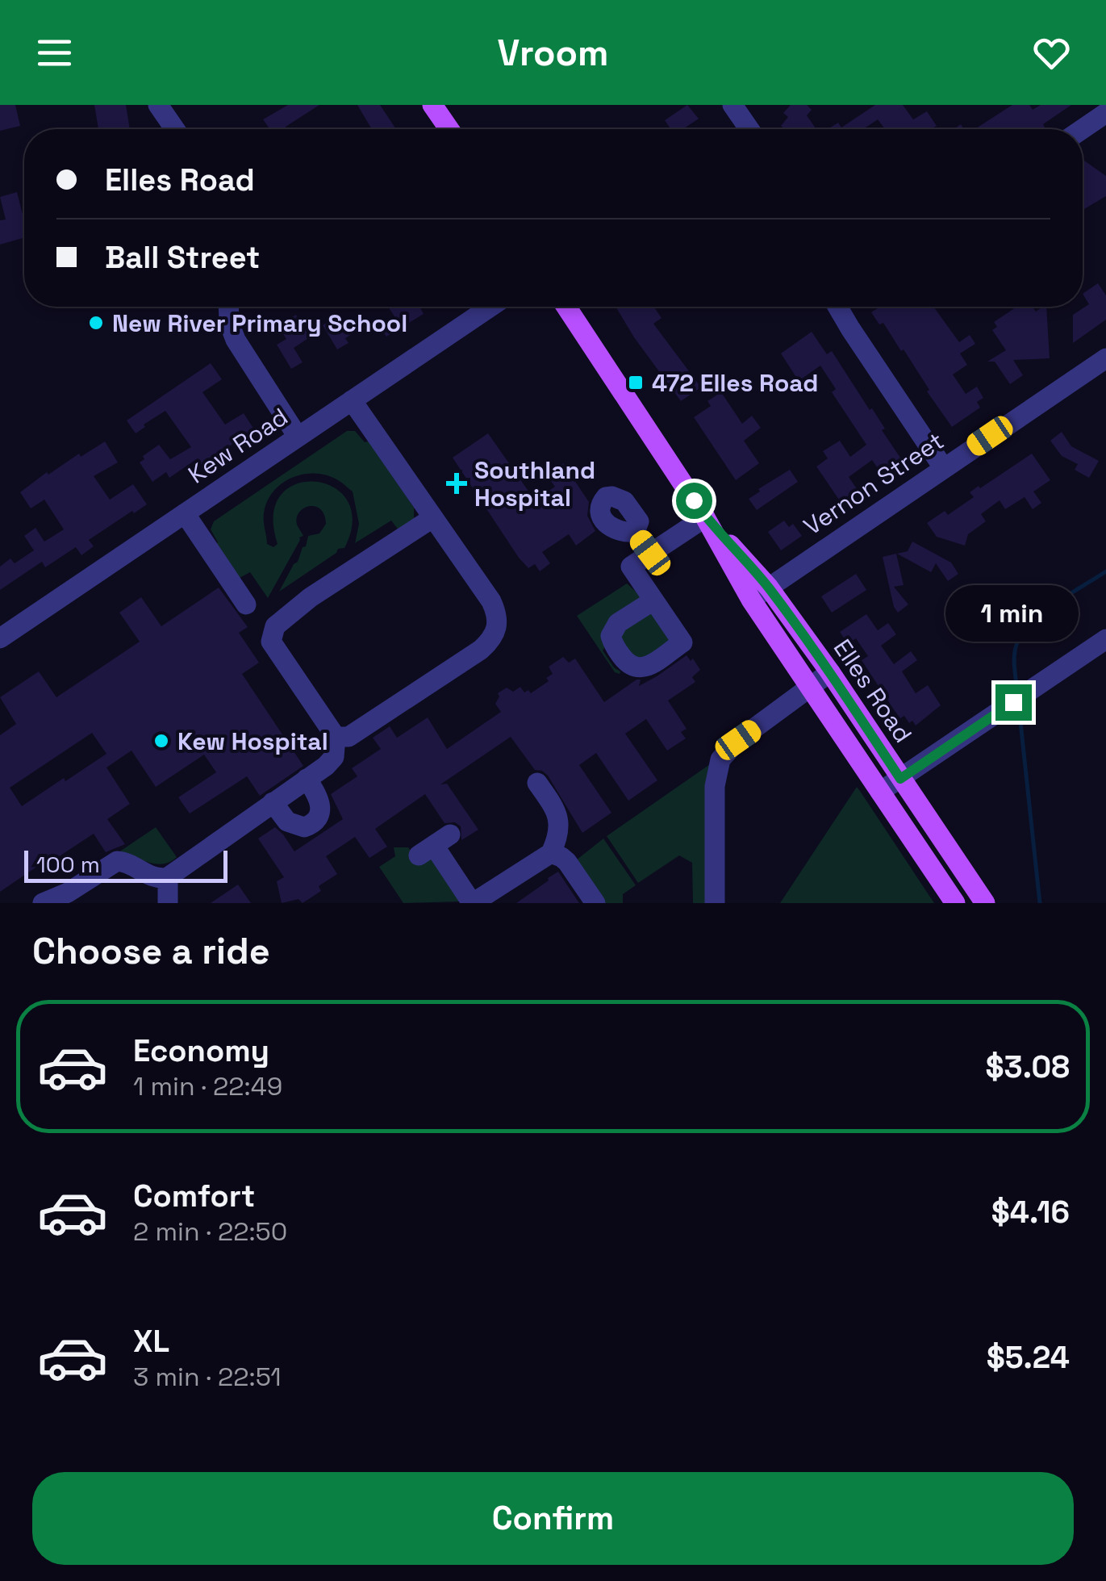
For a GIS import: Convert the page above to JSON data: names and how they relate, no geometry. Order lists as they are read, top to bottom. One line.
{"streets":{"main road":["Elles Road"],"street":["Kew Road","Vernon Street"]},"crossings":[["Vernon Street","Elles Road"]],"places":{"other":["New River Primary School","Kew Hospital"],"transit":["472 Elles Road"],"health":["Southland Hospital"]},"scale_bar":"100 m","page":{"header":"Vroom","banner":["Elles Road","Ball Street"],"bubble":"1 min","scale":"100 m","heading":"Choose a ride","list":[{"name":"Economy","note":"1 min · 22:49","value":"$3.08"},{"name":"Comfort","note":"2 min · 22:50","value":"$4.16"},{"name":"XL","note":"3 min · 22:51","value":"$5.24"}],"buttons":"Confirm"}}
